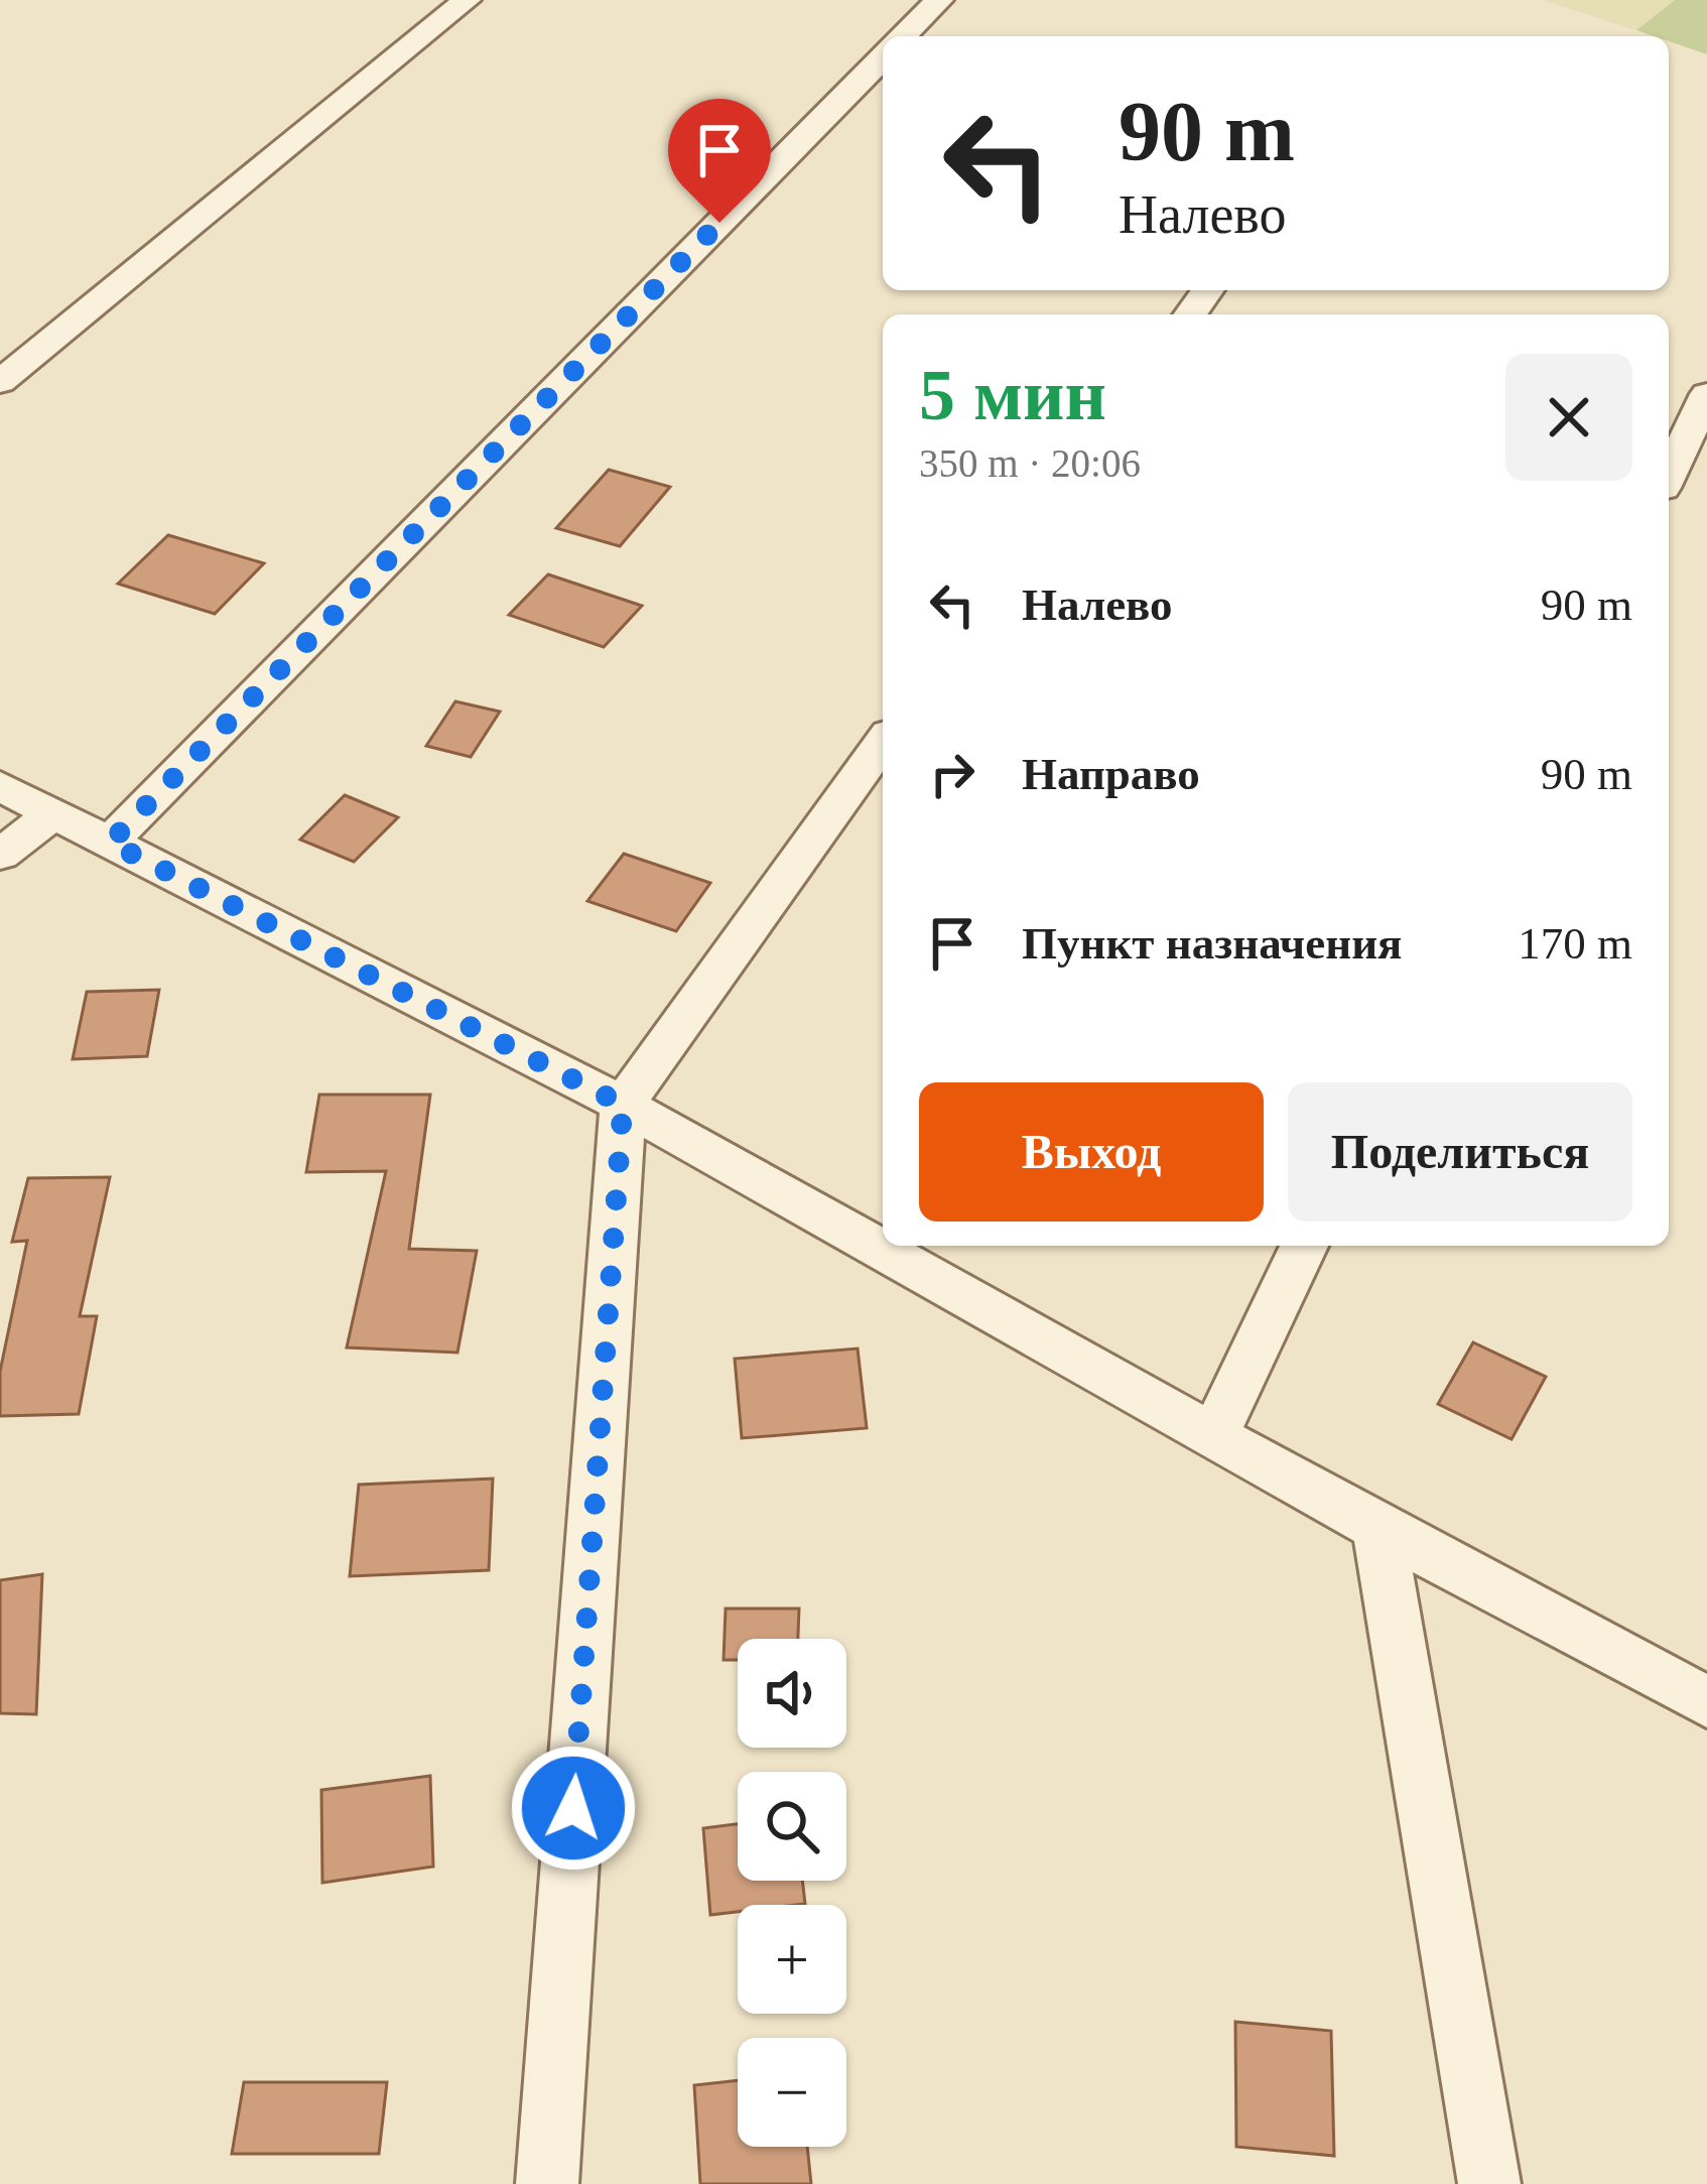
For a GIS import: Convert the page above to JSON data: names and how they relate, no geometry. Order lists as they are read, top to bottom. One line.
{"page":{"turn":["90 m","Налево"],"heading":["5 мин","350 m · 20:06"],"list":[{"name":"Налево","value":"90 m"},{"name":"Направо","value":"90 m"},{"name":"Пункт назначения","value":"170 m"}],"buttons":["Выход","Поделиться"],"map_buttons":["+","−"]}}
